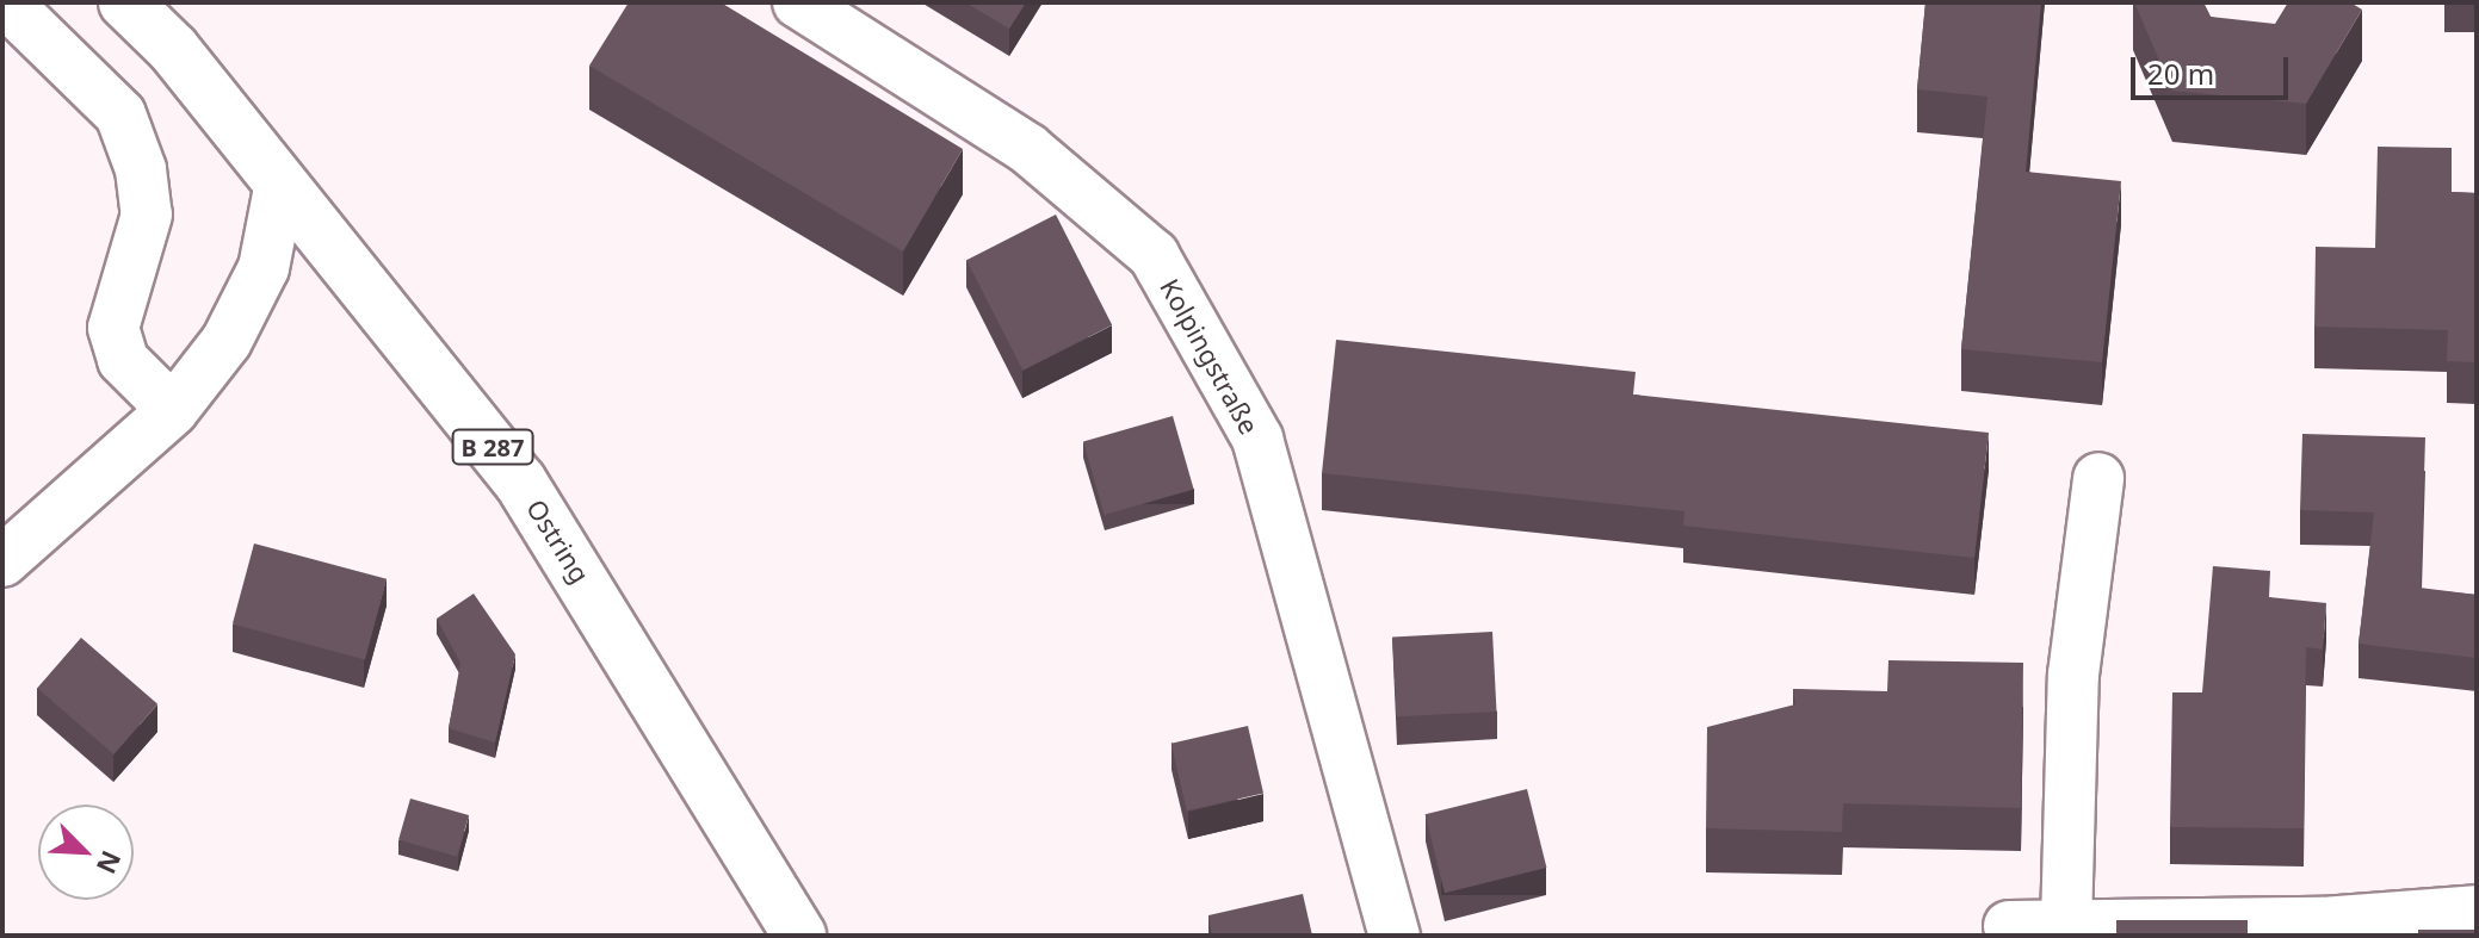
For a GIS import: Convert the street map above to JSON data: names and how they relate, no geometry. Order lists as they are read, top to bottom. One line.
{"streets":{"main road":["B 287","Ostring"],"street":["Kolpingstraße"]},"scale_bar":"20 m","north":"bottom right"}
